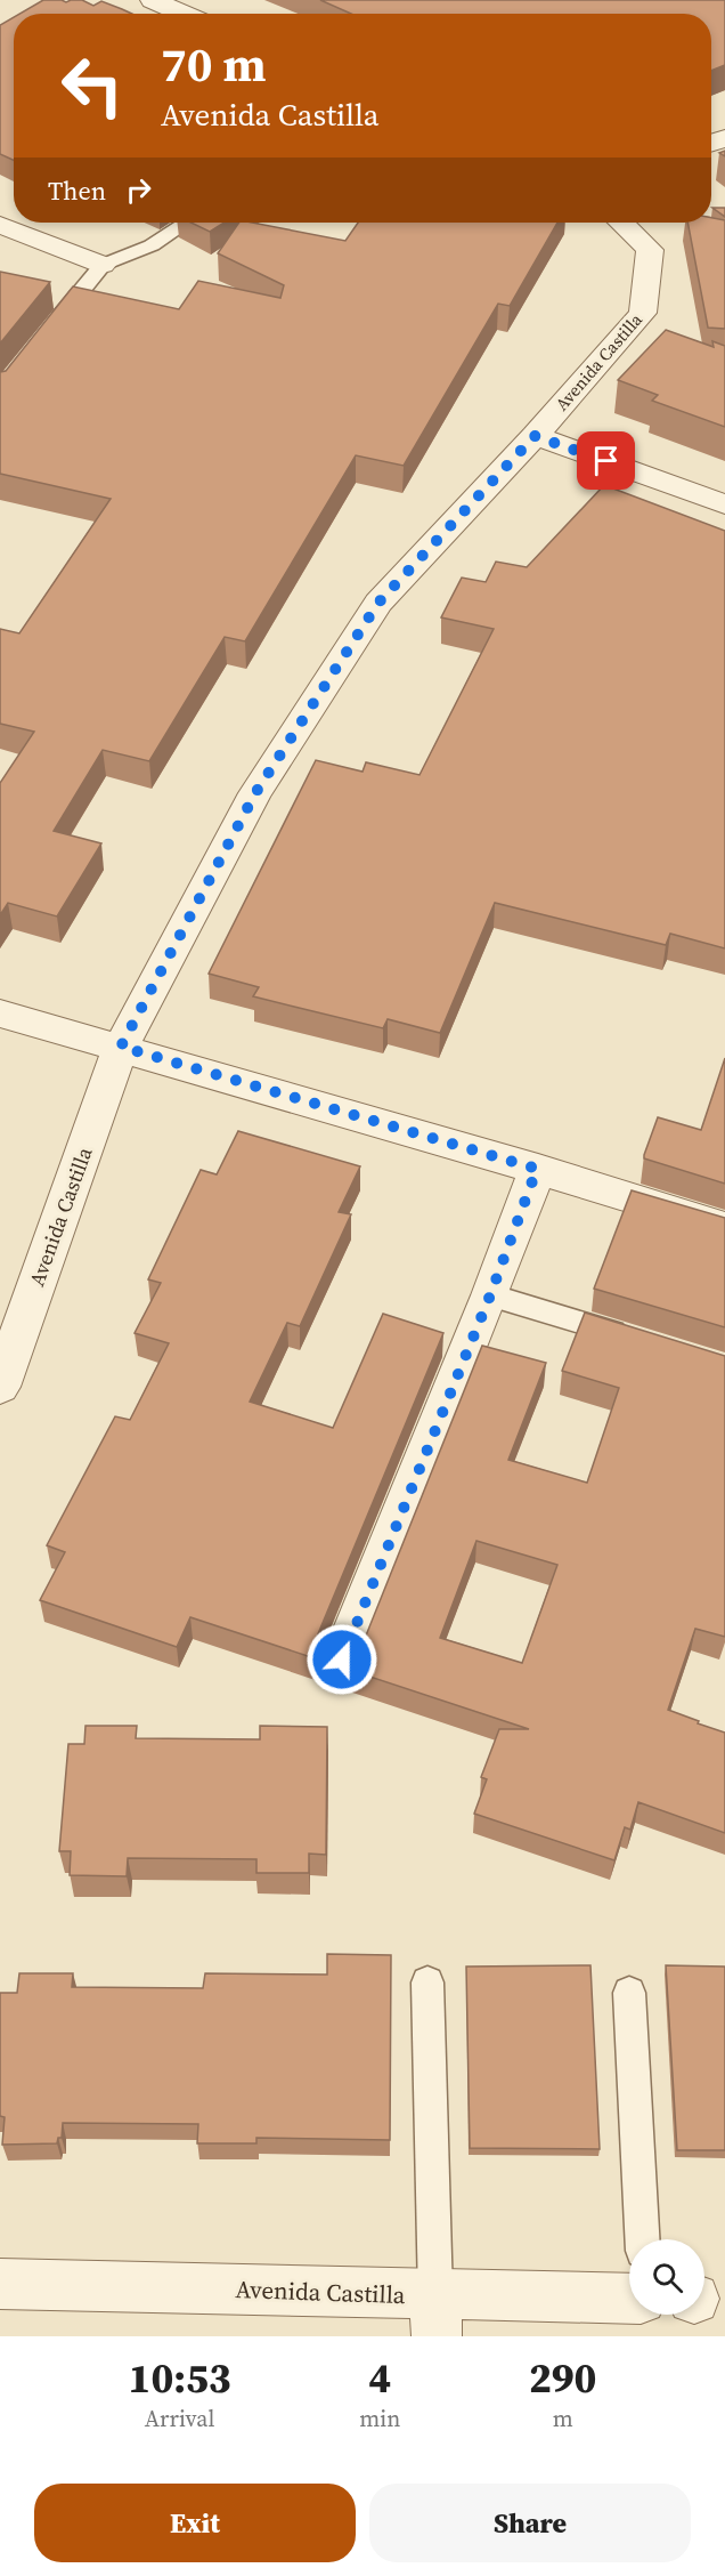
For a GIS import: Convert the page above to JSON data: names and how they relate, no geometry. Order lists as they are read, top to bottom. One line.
{"streets":{"street":["Avenida Castilla"]},"page":{"turn":["70 m","Avenida Castilla"],"then":"Then","eta":["10:53","Arrival","4","min","290","m"],"buttons":["Exit","Share"]}}
